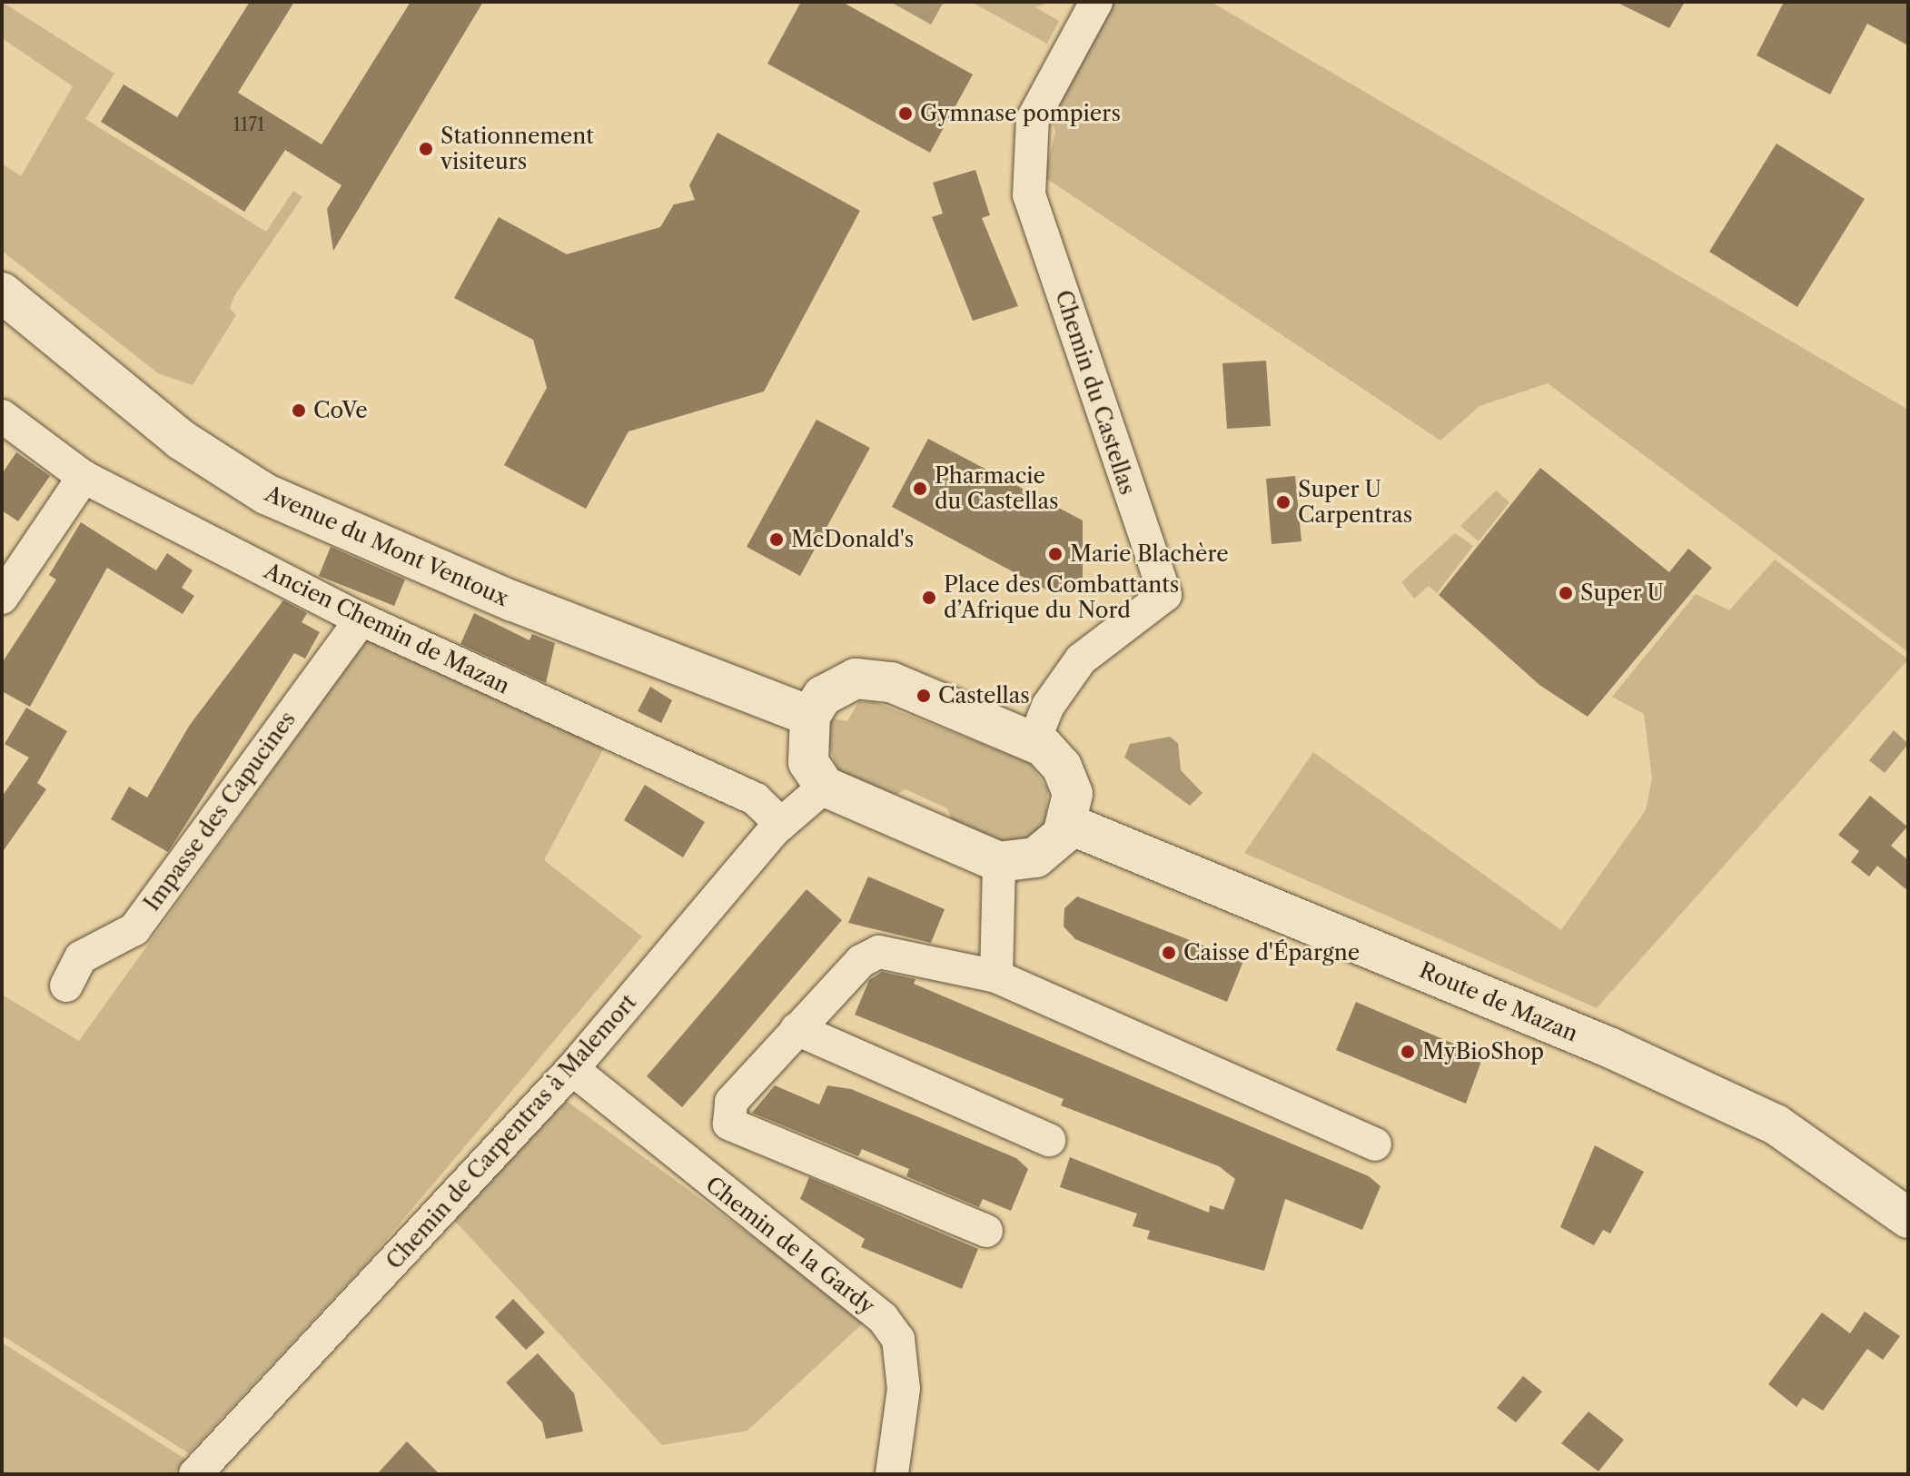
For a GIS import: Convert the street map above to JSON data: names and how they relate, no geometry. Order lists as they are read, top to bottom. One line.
{"streets":{"main road":["Avenue du Mont Ventoux","Route de Mazan"],"street":["Chemin du Castellas","Ancien Chemin de Mazan","Impasse des Capucines","Chemin de Carpentras à Malemort","Chemin de la Gardy"]},"crossings":[["Ancien Chemin de Mazan","Impasse des Capucines"],["Ancien Chemin de Mazan","Chemin de Carpentras à Malemort"],["Chemin de Carpentras à Malemort","Chemin de la Gardy"]],"places":["Gymnase pompiers","Stationnement visiteurs","CoVe","Pharmacie du Castellas","Super U Carpentras","McDonald's","Marie Blachère","Super U","Place des Combattants d’Afrique du Nord","Castellas","Caisse d'Épargne","MyBioShop"],"house_numbers":["1171"]}
